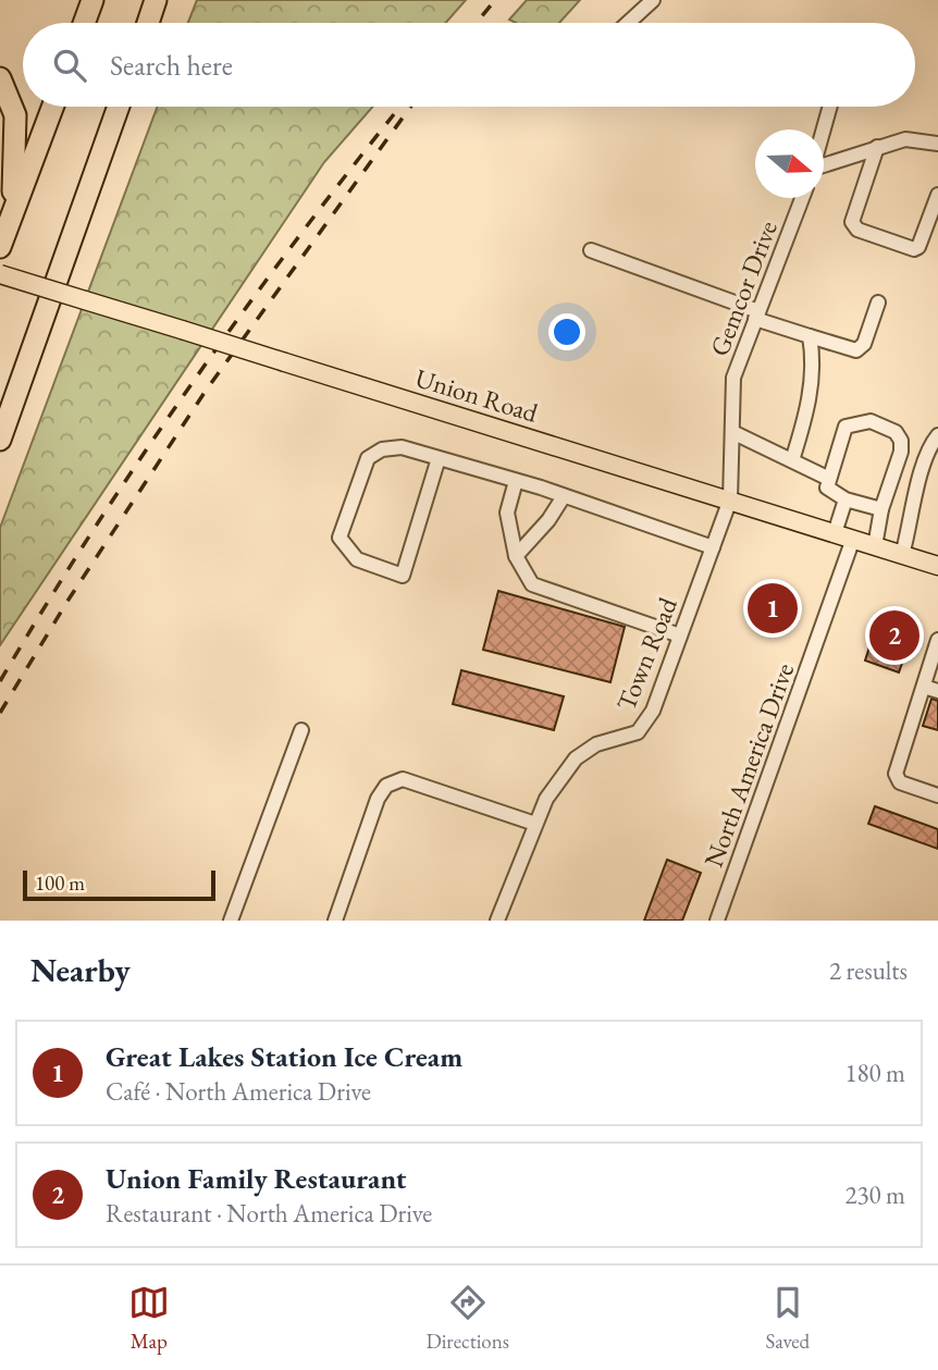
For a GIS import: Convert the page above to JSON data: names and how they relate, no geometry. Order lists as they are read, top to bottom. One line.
{"streets":{"main road":["Union Road"],"street":["Gemcor Drive","Town Road","North America Drive"]},"crossings":[["Gemcor Drive","Union Road"],["Gemcor Drive","Town Road"],["Union Road","Town Road"],["Union Road","North America Drive"]],"scale_bar":"100 m","north":"right","page":{"search":"Search here","pins":["1","2"],"scale":"100 m","heading":["Nearby","2 results"],"list":[{"mark":"1","name":"Great Lakes Station Ice Cream","note":"Café · North America Drive","value":"180 m"},{"mark":"2","name":"Union Family Restaurant","note":"Restaurant · North America Drive","value":"230 m"}],"nav":["Map","Directions","Saved"]}}
